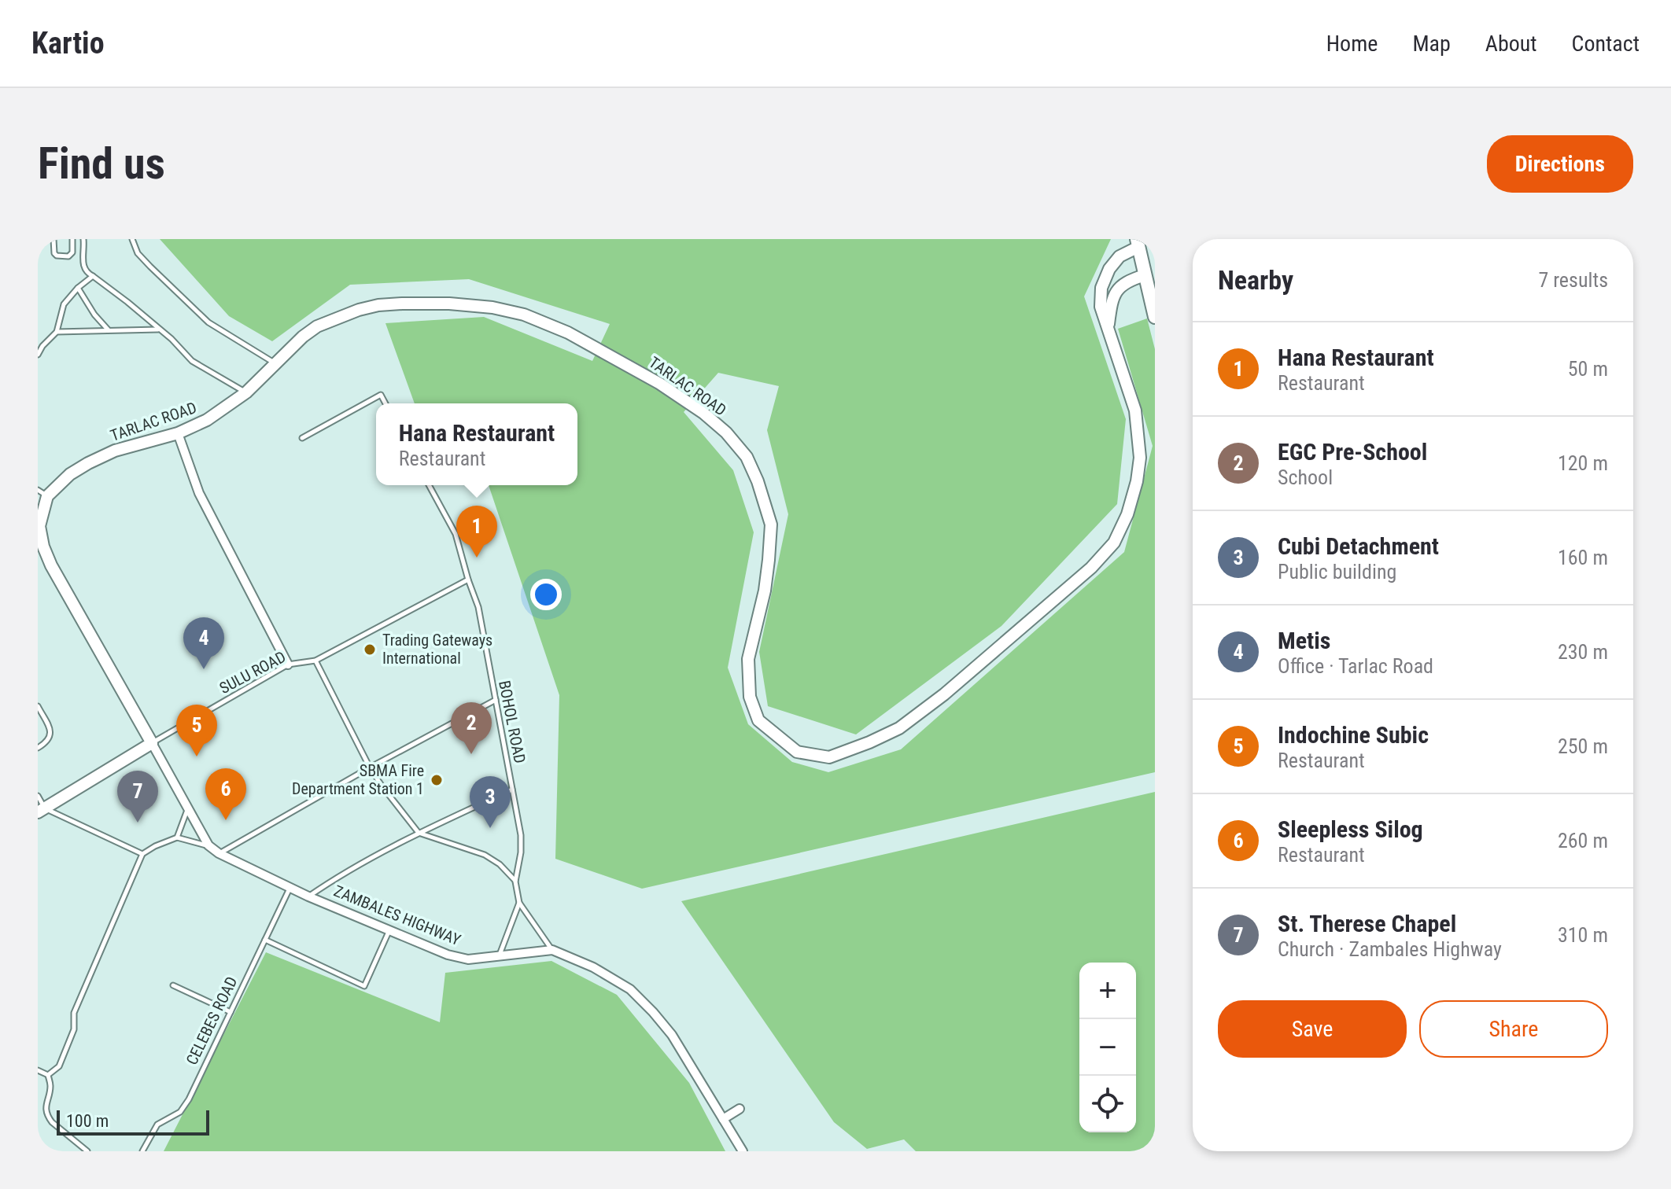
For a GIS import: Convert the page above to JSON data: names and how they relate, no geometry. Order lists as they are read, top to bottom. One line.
{"streets":{"main road":["TARLAC ROAD"],"street":["ZAMBALES HIGHWAY"],"lane":["SULU ROAD","BOHOL ROAD","CELEBES ROAD"]},"crossings":[["TARLAC ROAD","SULU ROAD"],["TARLAC ROAD","ZAMBALES HIGHWAY"],["SULU ROAD","BOHOL ROAD"],["SULU ROAD","ZAMBALES HIGHWAY"],["BOHOL ROAD","ZAMBALES HIGHWAY"],["ZAMBALES HIGHWAY","CELEBES ROAD"]],"places":["Trading Gateways International","SBMA Fire Department Station 1"],"scale_bar":"100 m","page":{"header":"Kartio","nav":["Home","Map","About","Contact"],"buttons":["Directions",["Save","Share"]],"title":"Find us","heading":["Nearby","7 results"],"list":[{"mark":"1","name":"Hana Restaurant","note":"Restaurant","value":"50 m"},{"mark":"2","name":"EGC Pre-School","note":"School","value":"120 m"},{"mark":"3","name":"Cubi Detachment","note":"Public building","value":"160 m"},{"mark":"4","name":"Metis","note":"Office · Tarlac Road","value":"230 m"},{"mark":"5","name":"Indochine Subic","note":"Restaurant","value":"250 m"},{"mark":"6","name":"Sleepless Silog","note":"Restaurant","value":"260 m"},{"mark":"7","name":"St. Therese Chapel","note":"Church · Zambales Highway","value":"310 m"}],"popup":["Hana Restaurant","Restaurant"],"pins":["1","4","2","5","6","7","3"],"map_buttons":["+","−"],"scale":"100 m"}}
